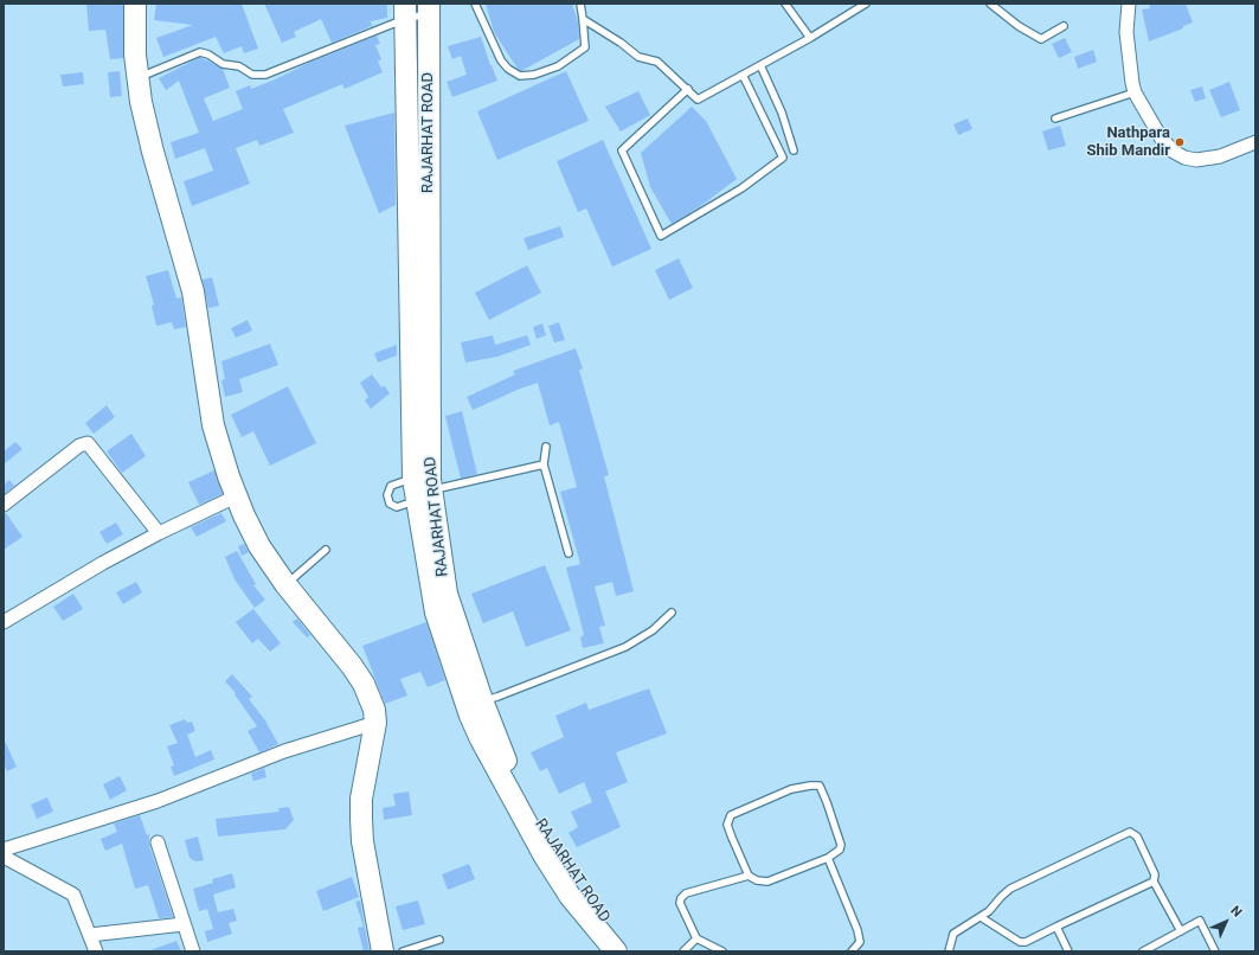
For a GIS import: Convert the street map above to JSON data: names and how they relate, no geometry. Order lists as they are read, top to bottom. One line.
{"streets":{"main road":["RAJARHAT ROAD"]},"places":["Nathpara Shib Mandir"],"north":"top right"}
